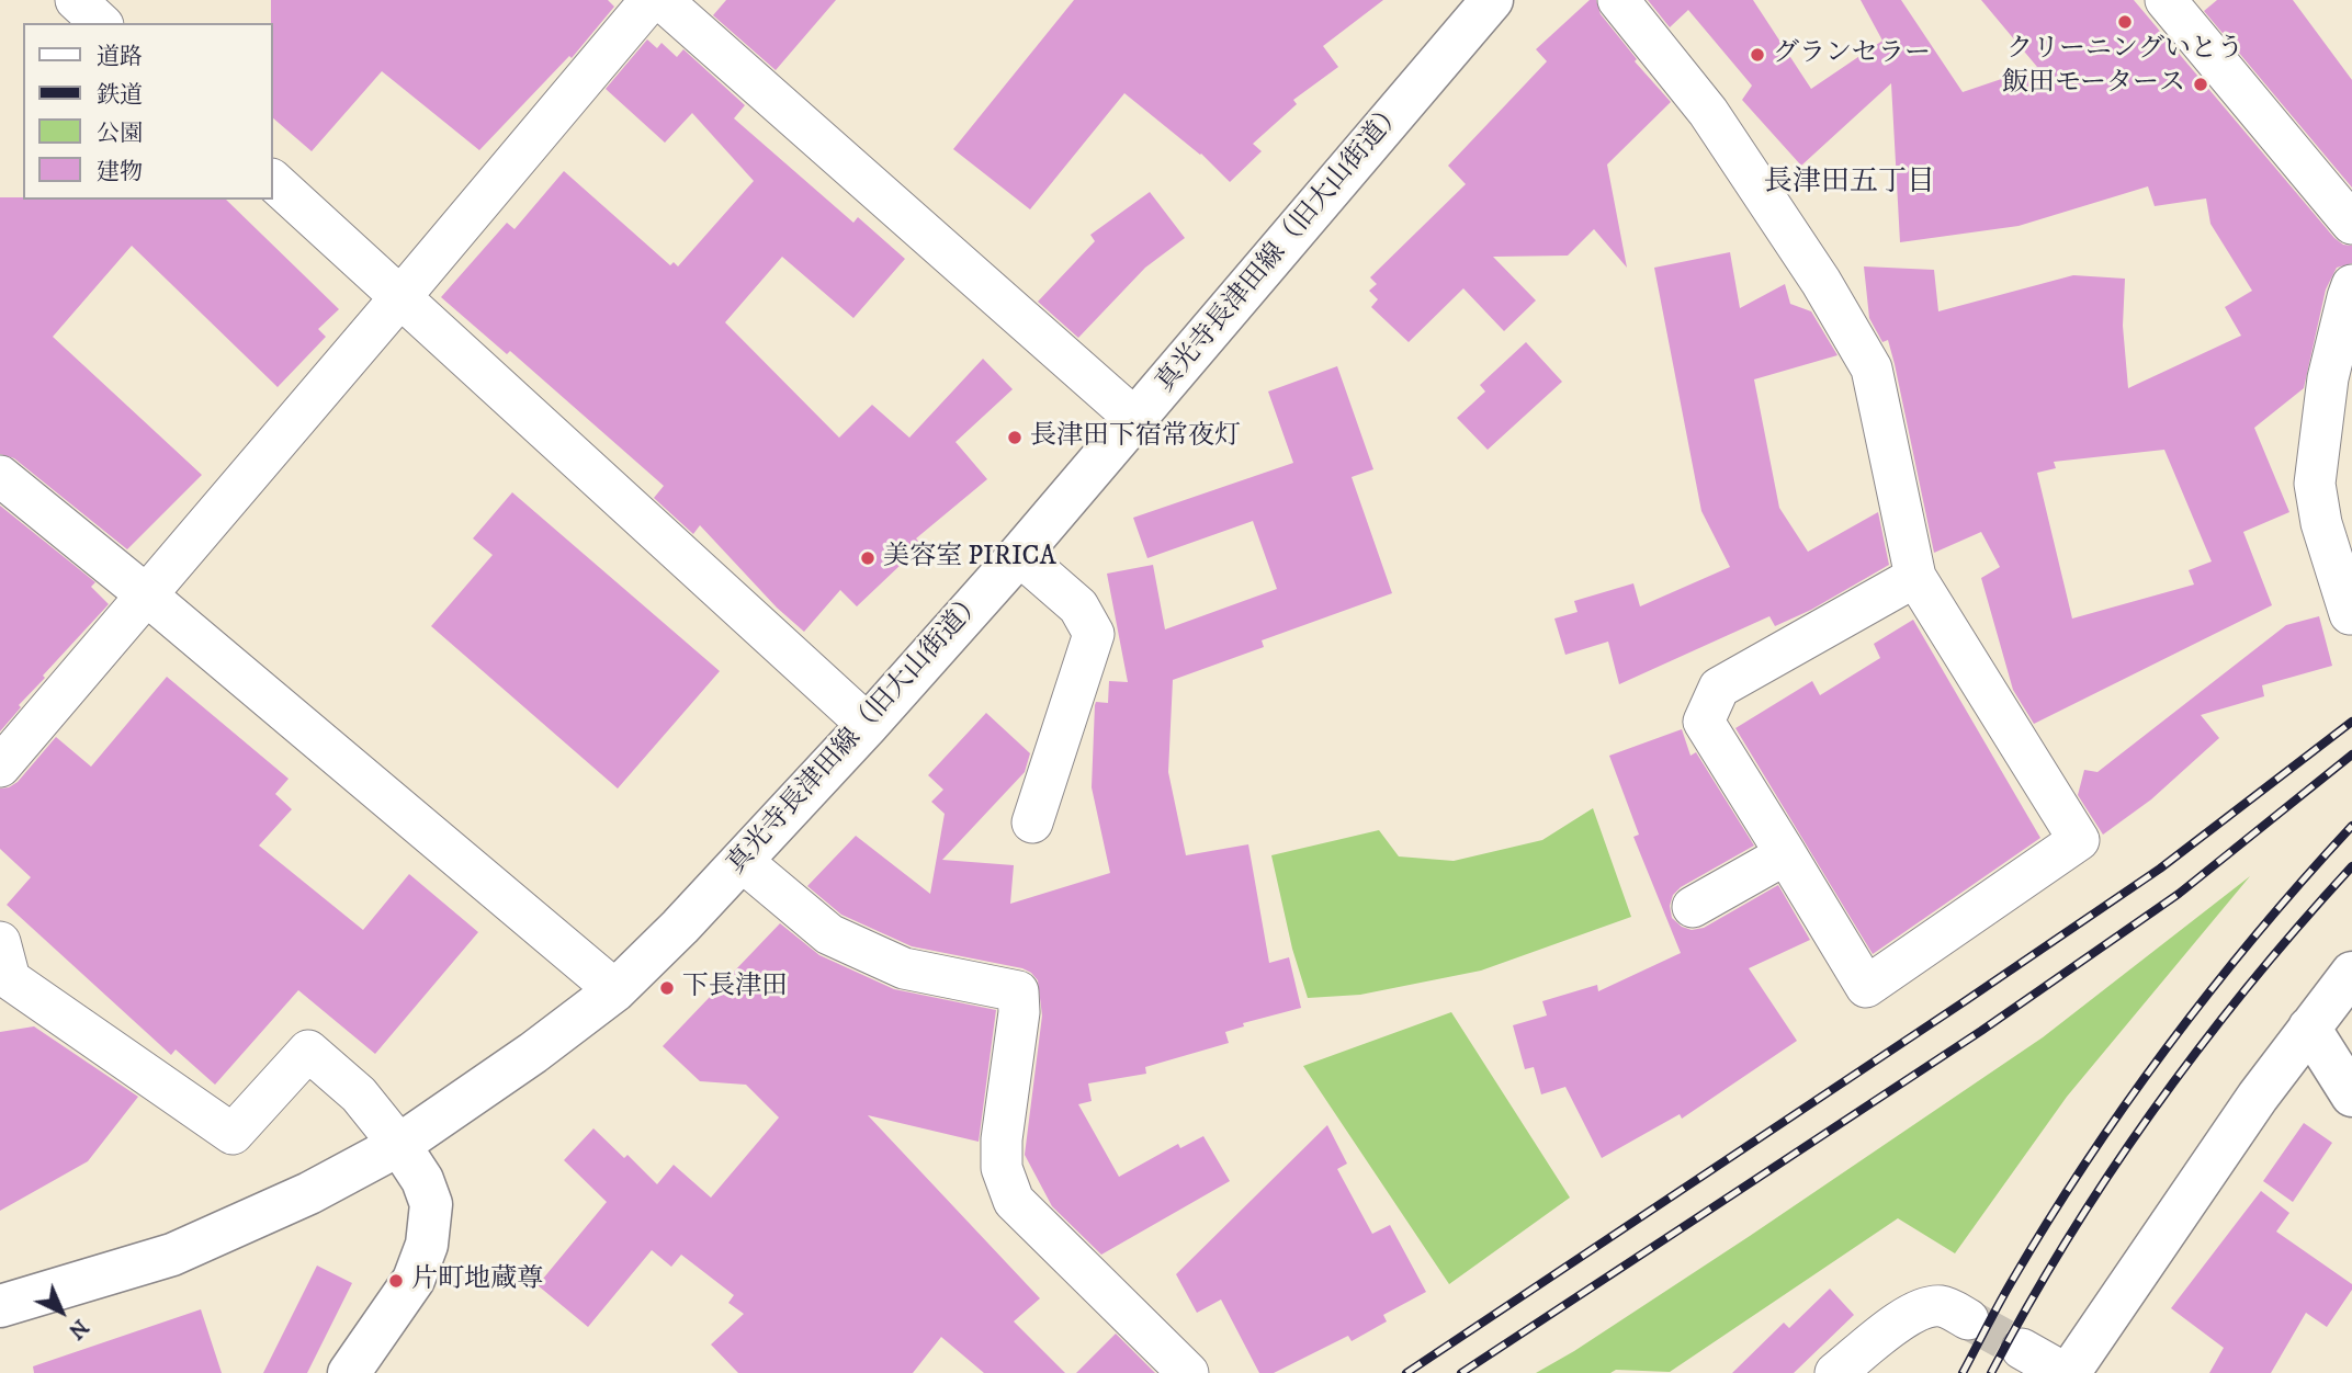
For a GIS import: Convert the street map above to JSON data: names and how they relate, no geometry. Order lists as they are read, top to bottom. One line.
{"streets":{"main road":["真光寺長津田線（旧大山街道）"]},"districts":["長津田五丁目"],"places":["クリーニングいとう","グランセラー","飯田モータース","長津田下宿常夜灯","美容室 PIRICA","下長津田","片町地蔵尊"],"legend":["道路","鉄道","公園","建物"],"north":"bottom right"}
